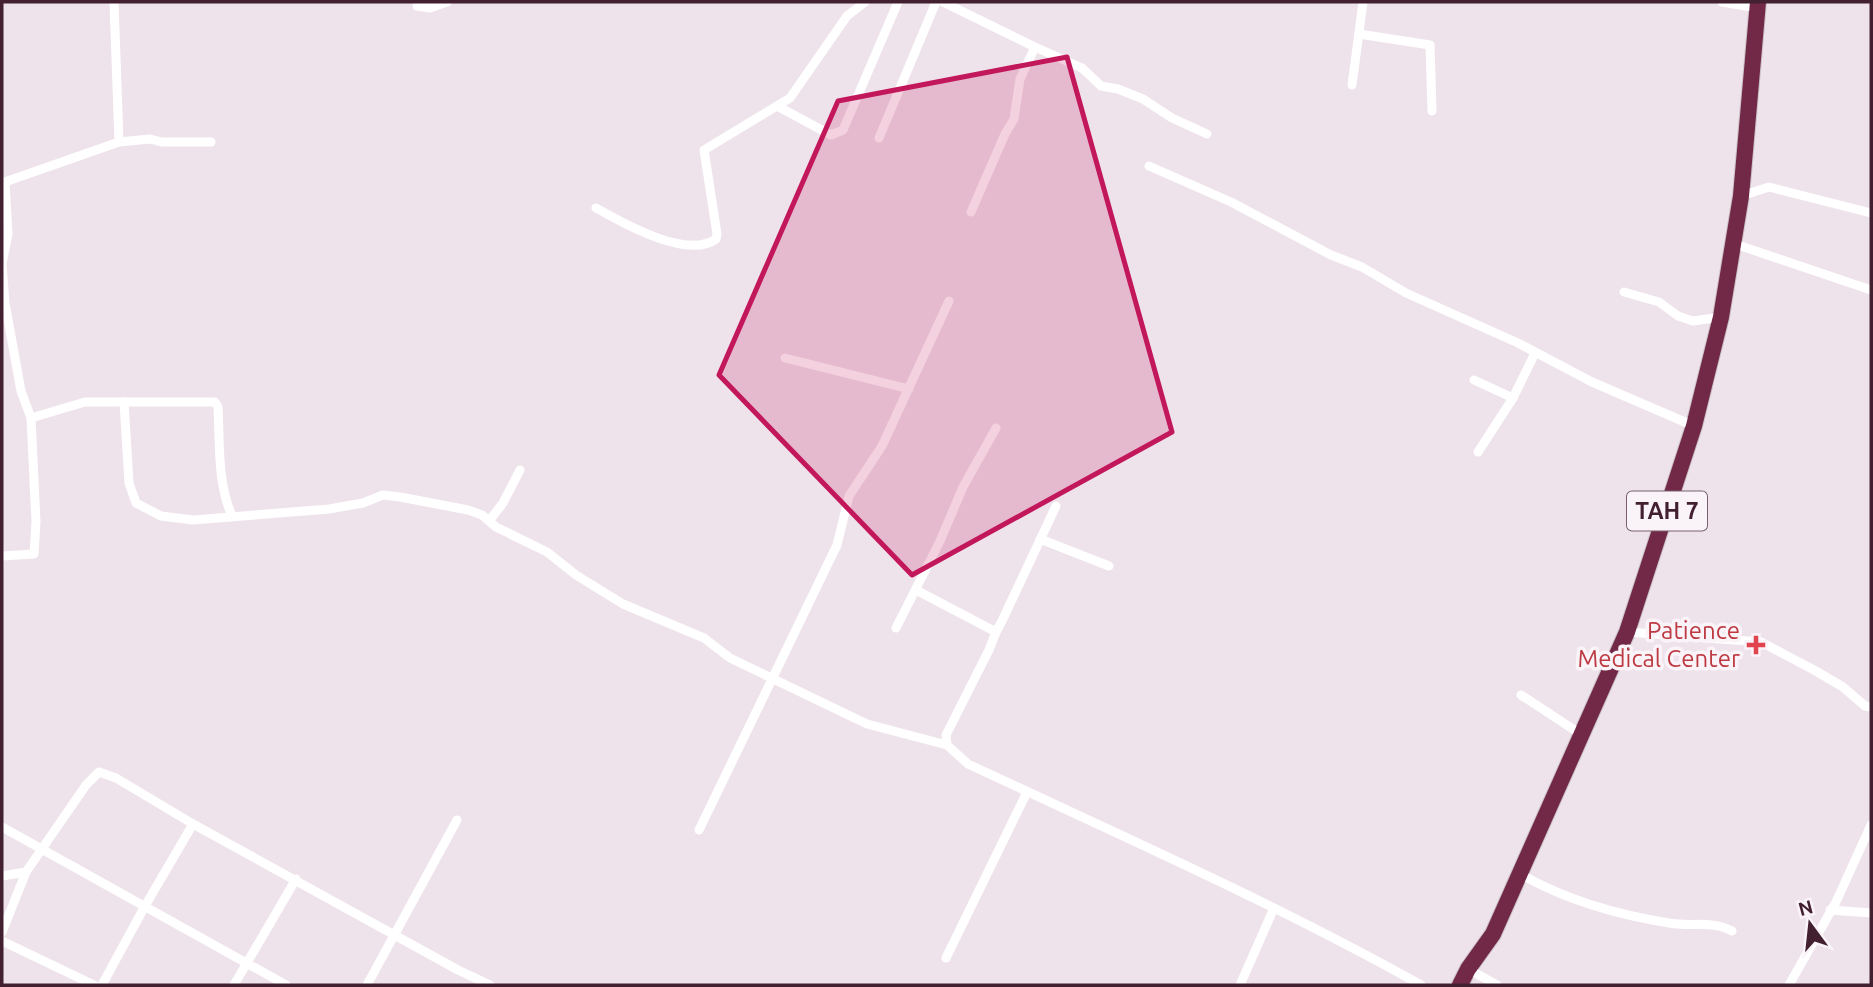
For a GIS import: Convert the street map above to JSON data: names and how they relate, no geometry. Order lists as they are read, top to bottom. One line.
{"streets":{"highway":["TAH 7"]},"places":{"health":["Patience Medical Center"]},"north":"top"}
